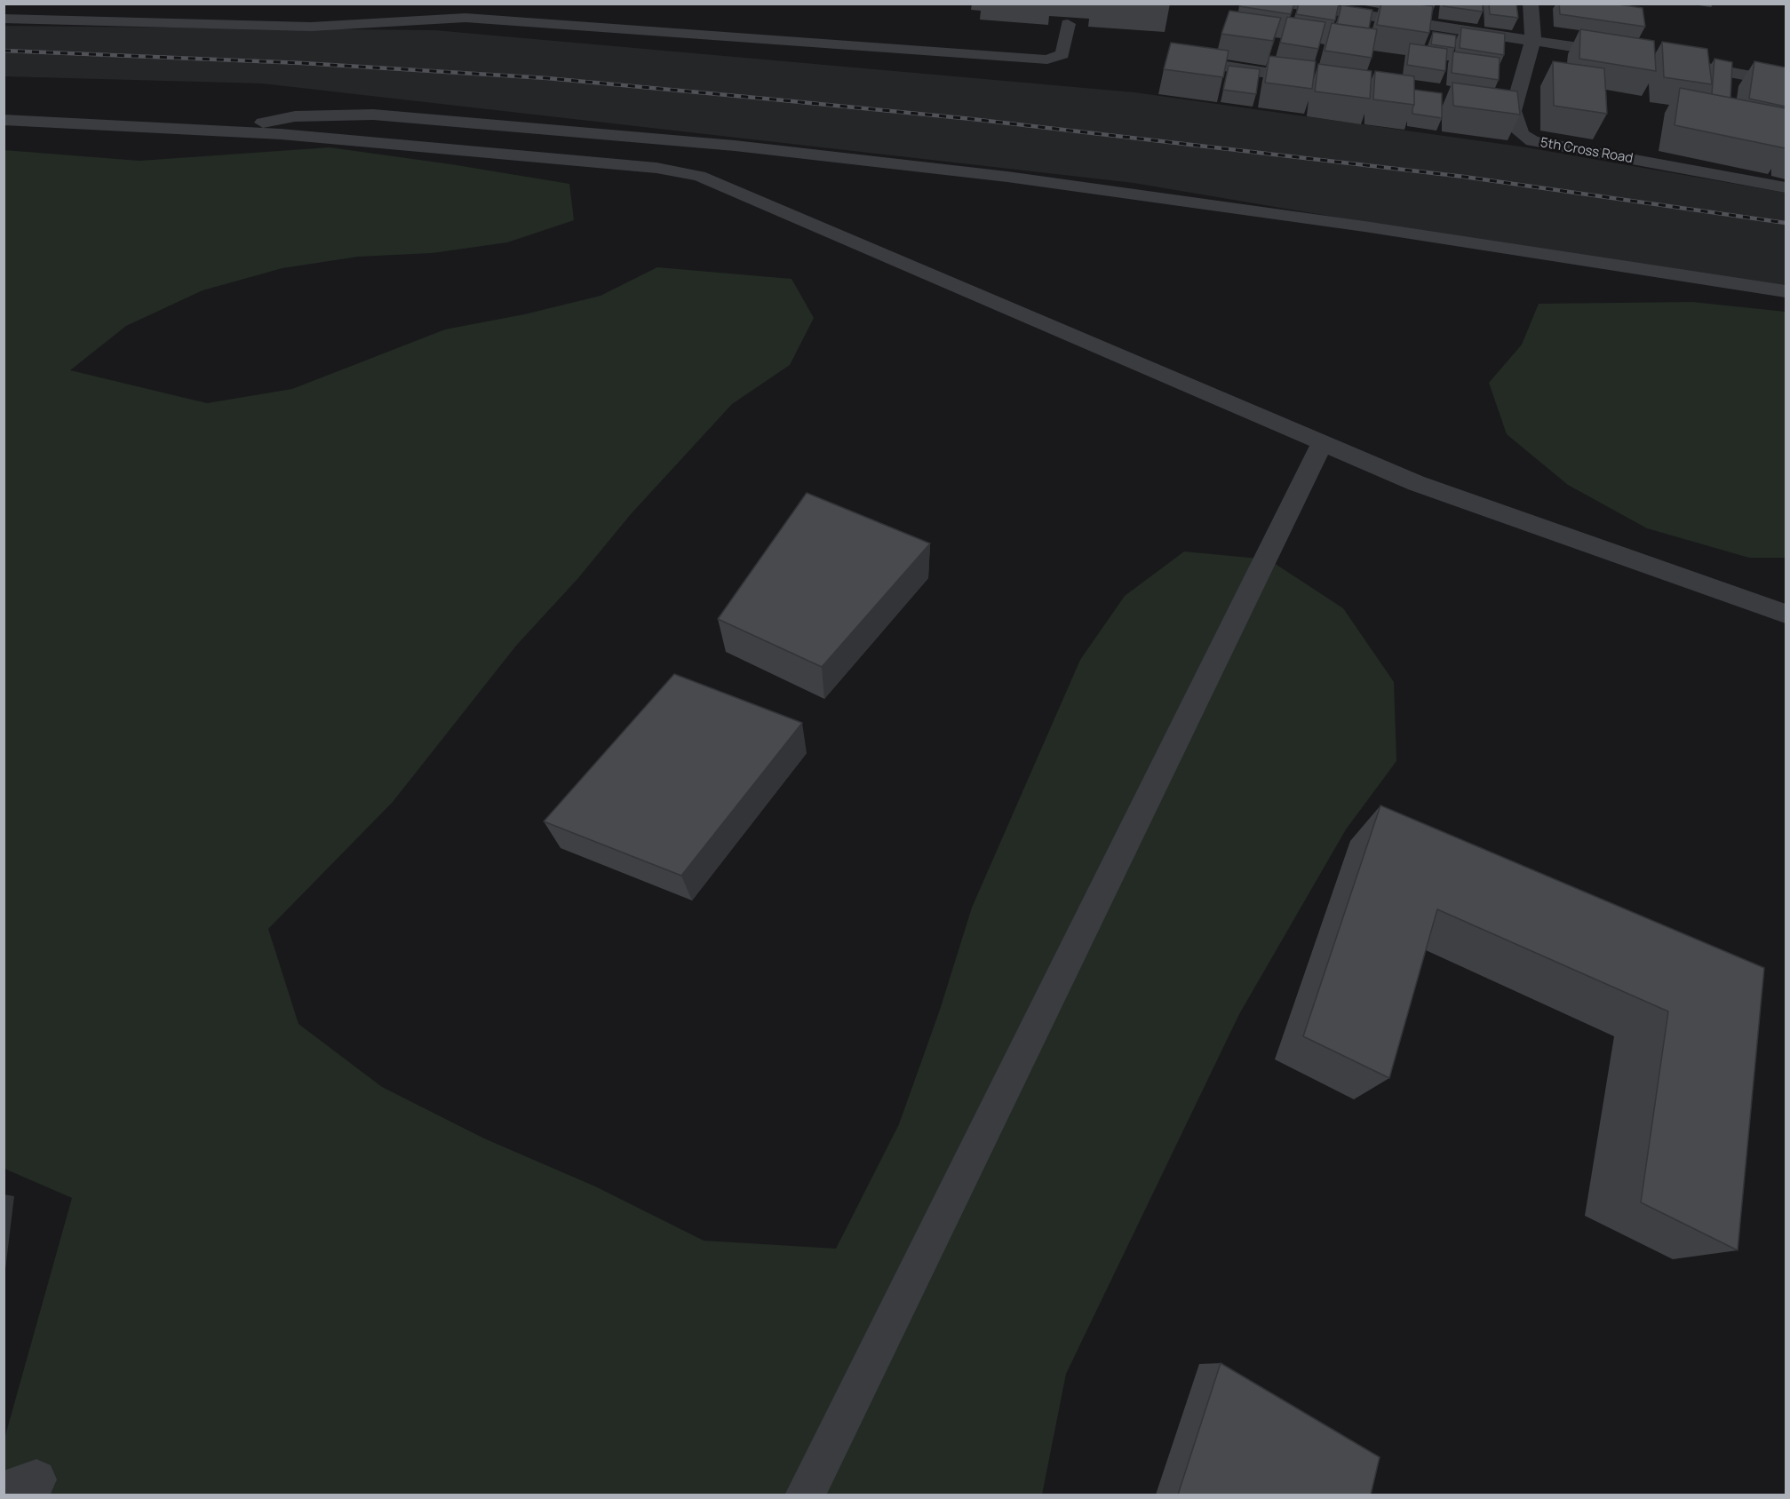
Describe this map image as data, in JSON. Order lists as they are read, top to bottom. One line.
{"streets":{"street":["5th Cross Road"]}}
